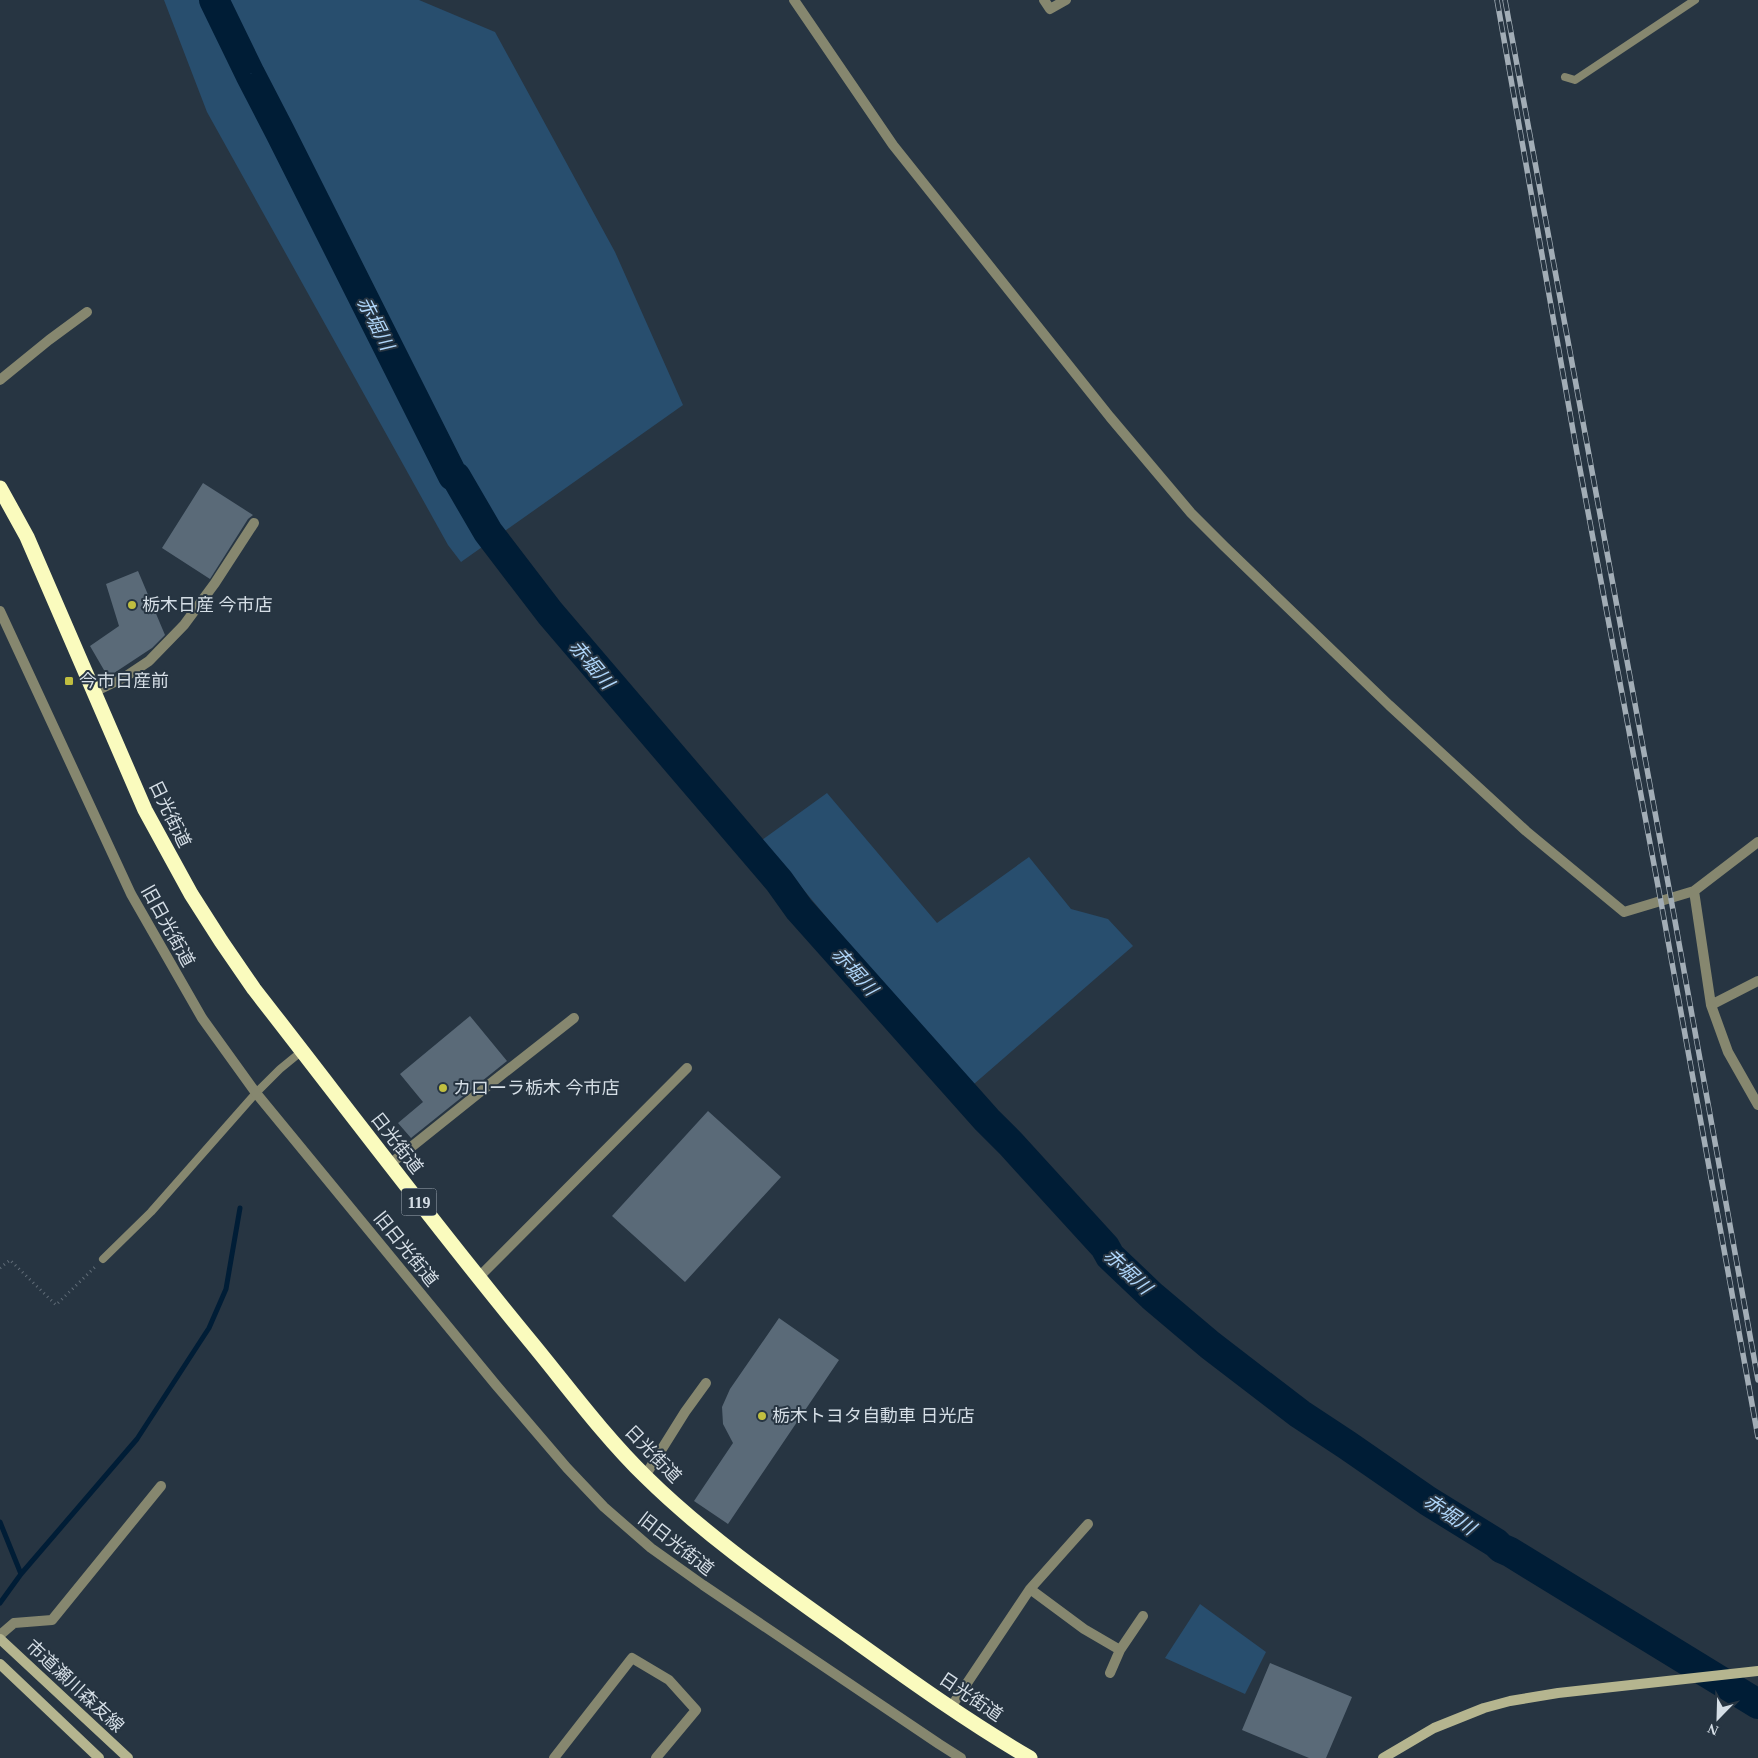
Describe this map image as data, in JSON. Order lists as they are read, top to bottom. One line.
{"streets":{"highway":["日光街道","119"],"street":["旧日光街道","市道瀬川森友線"]},"water":["赤堀川"],"places":{"other":["栃木日産 今市店","カローラ栃木 今市店","栃木トヨタ自動車 日光店"],"transit":["今市日産前"]},"north":"bottom left"}
